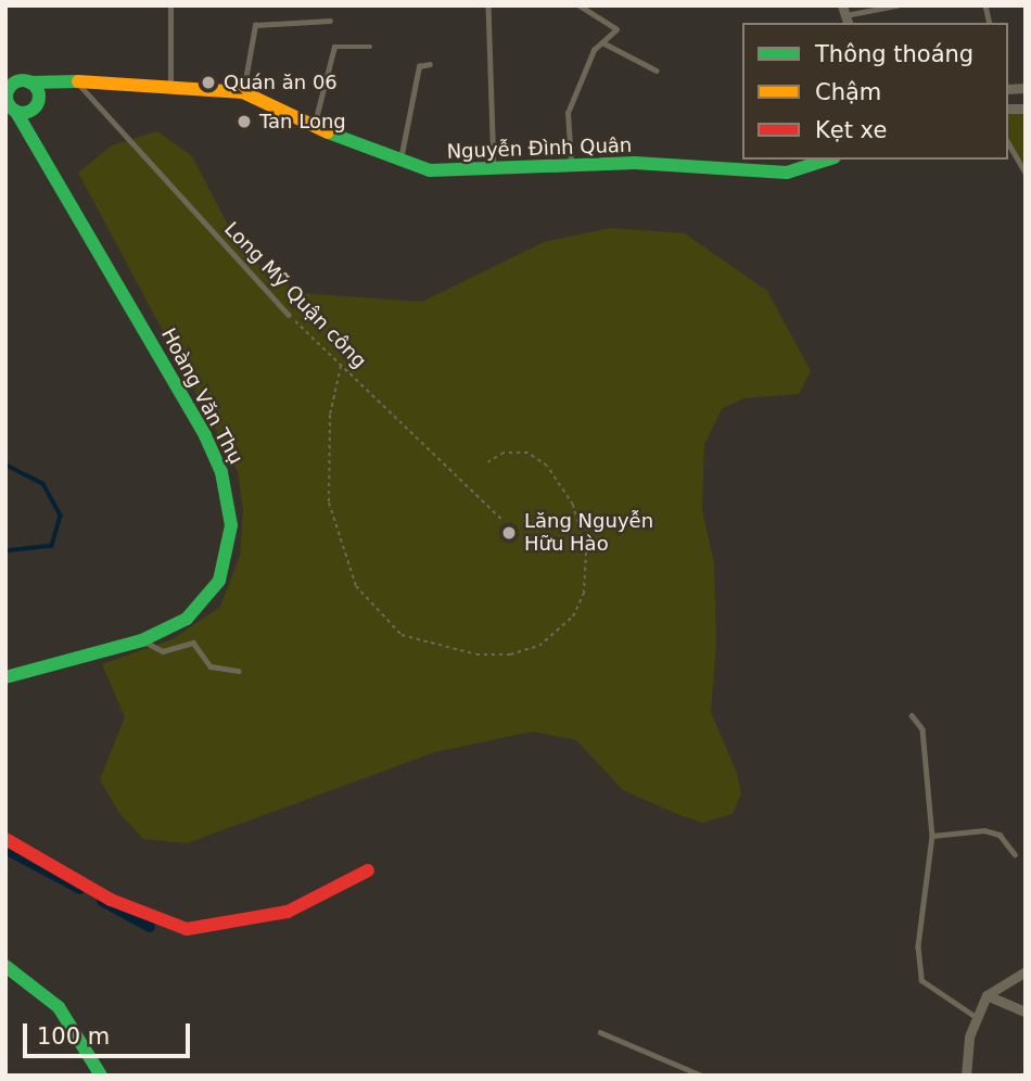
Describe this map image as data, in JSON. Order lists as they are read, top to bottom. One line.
{"streets":{"street":["Nguyễn Đình Quân","Hoàng Văn Thụ"],"lane":["Long Mỹ Quận công"]},"crossings":[["Nguyễn Đình Quân","Long Mỹ Quận công"],["Nguyễn Đình Quân","Hoàng Văn Thụ"]],"places":["Quán ăn 06","Tan Long","Lăng Nguyễn Hữu Hào"],"legend":["Thông thoáng","Chậm","Kẹt xe"],"scale_bar":"100 m"}
